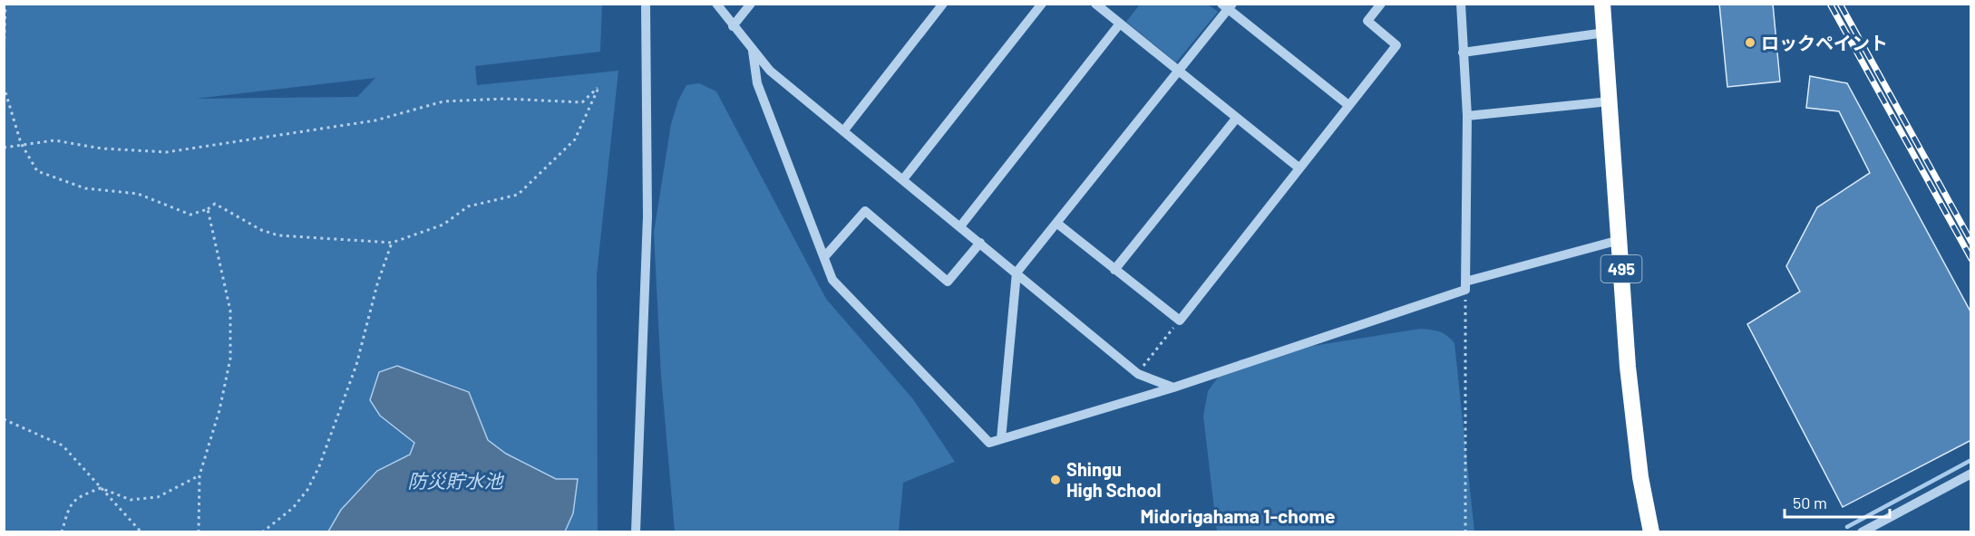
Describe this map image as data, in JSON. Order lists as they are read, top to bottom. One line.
{"streets":{"highway":["495"]},"districts":["Midorigahama 1-chome"],"water":["防災貯水池"],"places":["ロックペイント","Shingu High School"],"scale_bar":"50 m"}
